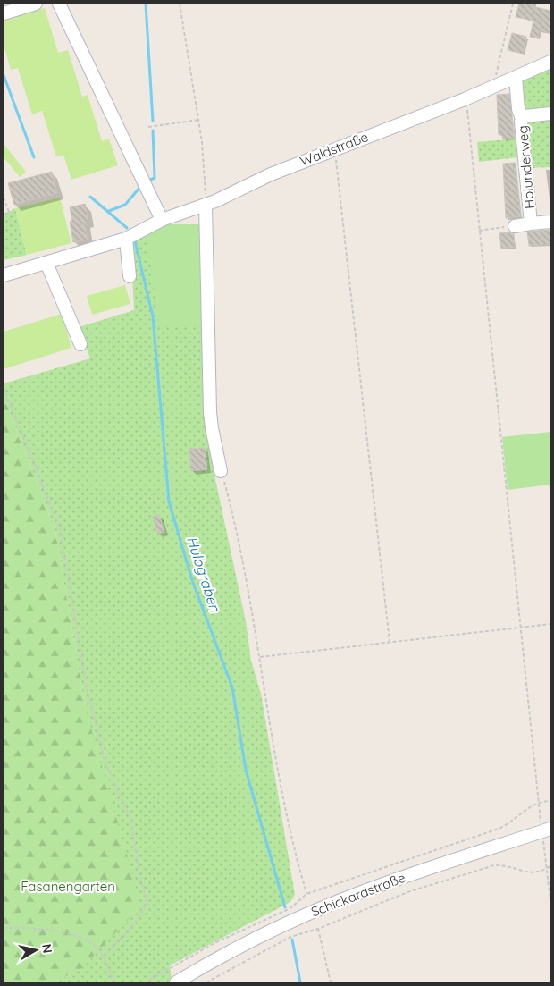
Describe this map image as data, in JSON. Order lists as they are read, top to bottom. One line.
{"streets":{"street":["Waldstraße","Holunderweg","Schickardstraße"]},"water":["Hulbgraben"],"parks":["Fasanengarten"],"north":"right"}
